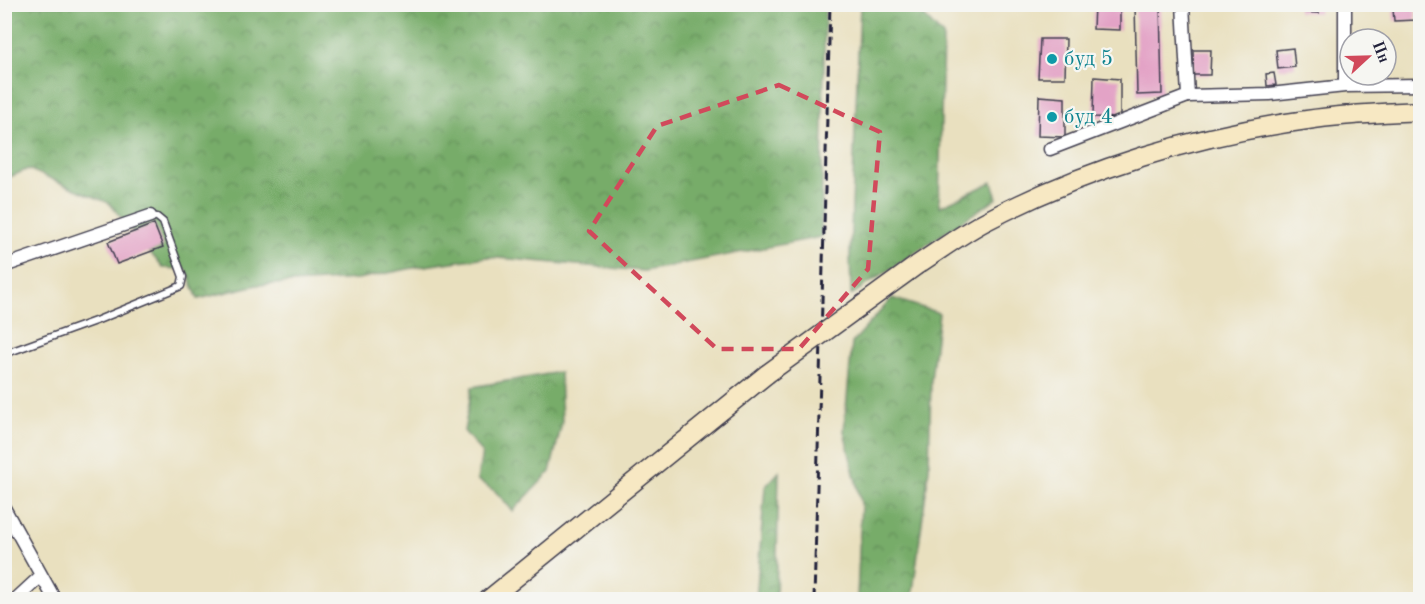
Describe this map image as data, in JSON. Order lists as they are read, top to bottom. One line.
{"places":["буд 5","буд 4"],"north":"right"}
